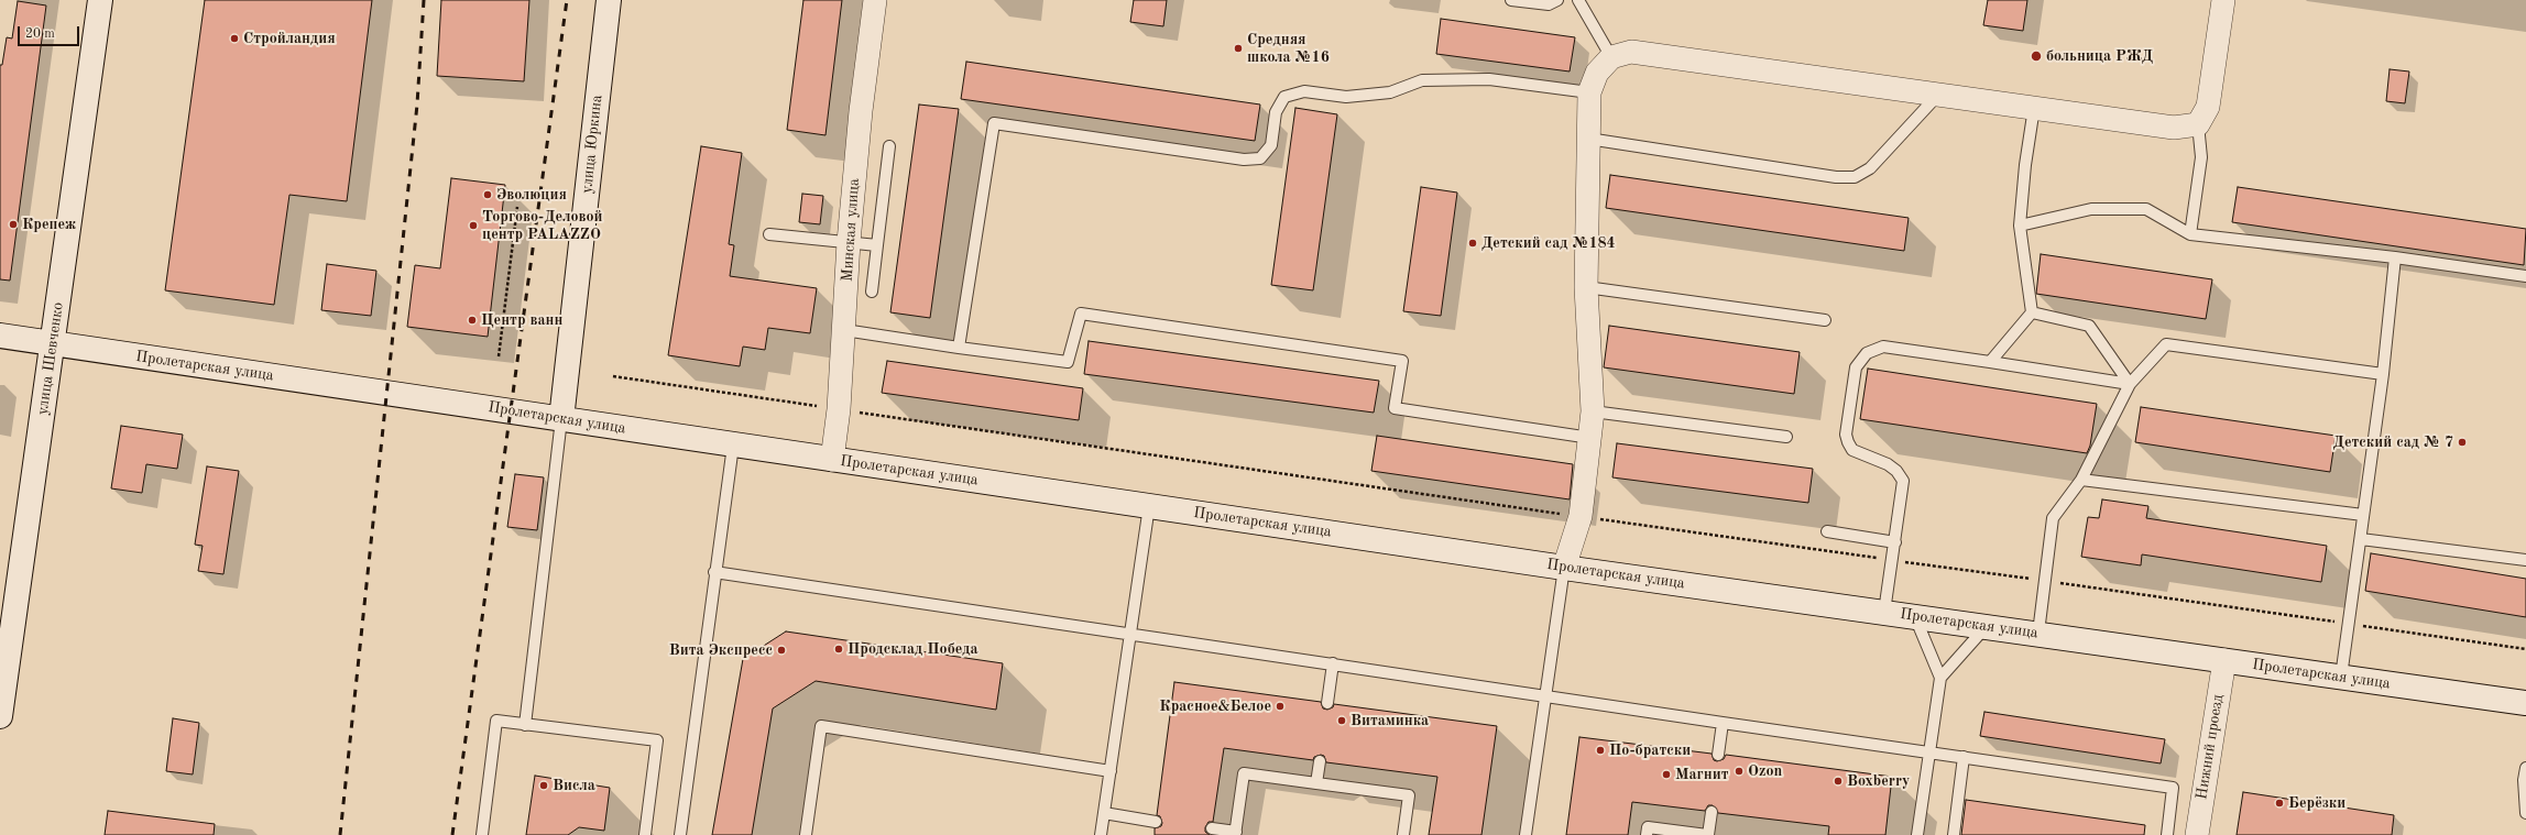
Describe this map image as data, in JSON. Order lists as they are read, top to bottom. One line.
{"streets":{"main road":["улица Юркина","улица Шевченко","Пролетарская улица"],"street":["Минская улица","Нижний проезд"]},"crossings":[["улица Юркина","Пролетарская улица"],["Минская улица","Пролетарская улица"],["улица Шевченко","Пролетарская улица"],["Пролетарская улица","Нижний проезд"]],"places":["Стройландия","Средняя школа №16","больница РЖД","Эволюция","Крепеж","Торгово-Деловой центр PALAZZO","Детский сад №184","Центр ванн","Детский сад № 7","Продсклад Победа","Вита Экспресс","Красное&Белое","Витаминка","По-братски","Ozon","Магнит","Boxberry","Висла","Берёзки"],"scale_bar":"20 m"}
